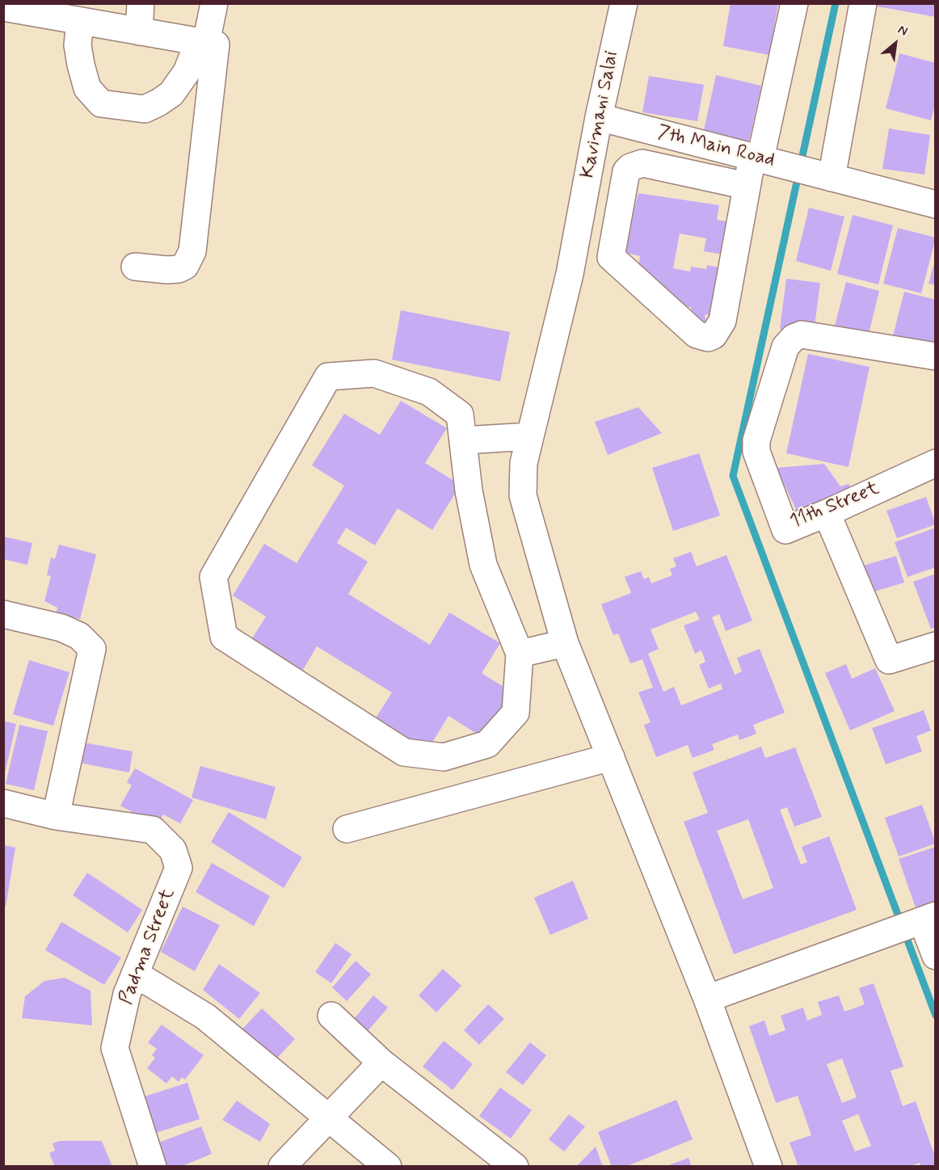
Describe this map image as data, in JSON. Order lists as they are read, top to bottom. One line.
{"streets":{"street":["Kavimani Salai","7th Main Road","11th Street","Padma Street"]},"crossings":[["Kavimani Salai","7th Main Road"]],"north":"top right"}
